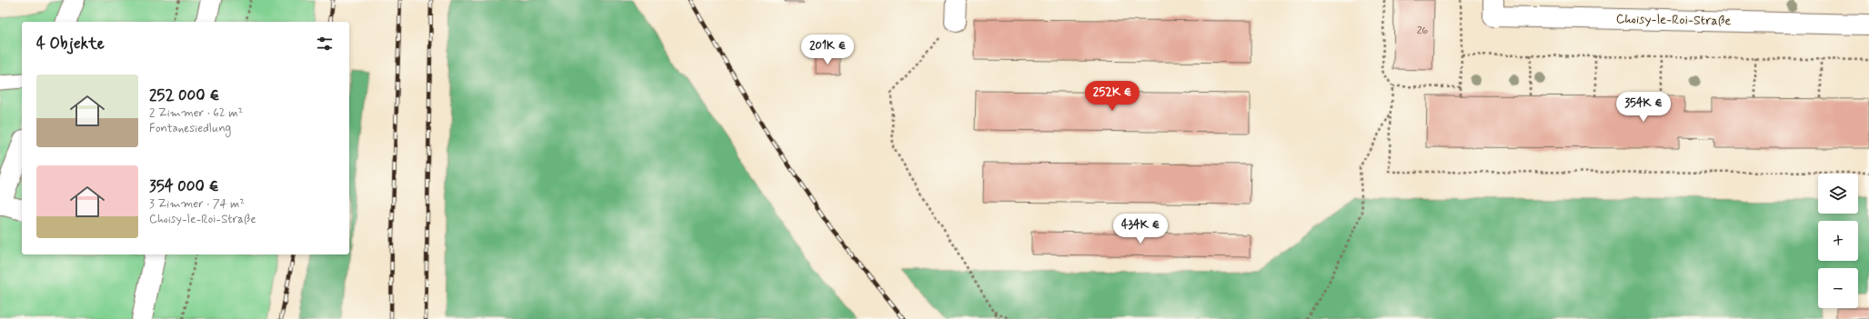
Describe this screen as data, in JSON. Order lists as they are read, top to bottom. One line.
{"streets":{"street":["Choisy-le-Roi-Straße"]},"house_numbers":["26"],"page":{"heading":"4 Objekte","price":["201K €","252K €","354K €","434K €"],"list":[{"name":"252 000 €","note":"2 Zimmer · 62 m² · Fontanesiedlung"},{"name":"354 000 €","note":"3 Zimmer · 74 m² · Choisy-le-Roi-Straße"}],"map_buttons":["+","−"]}}
